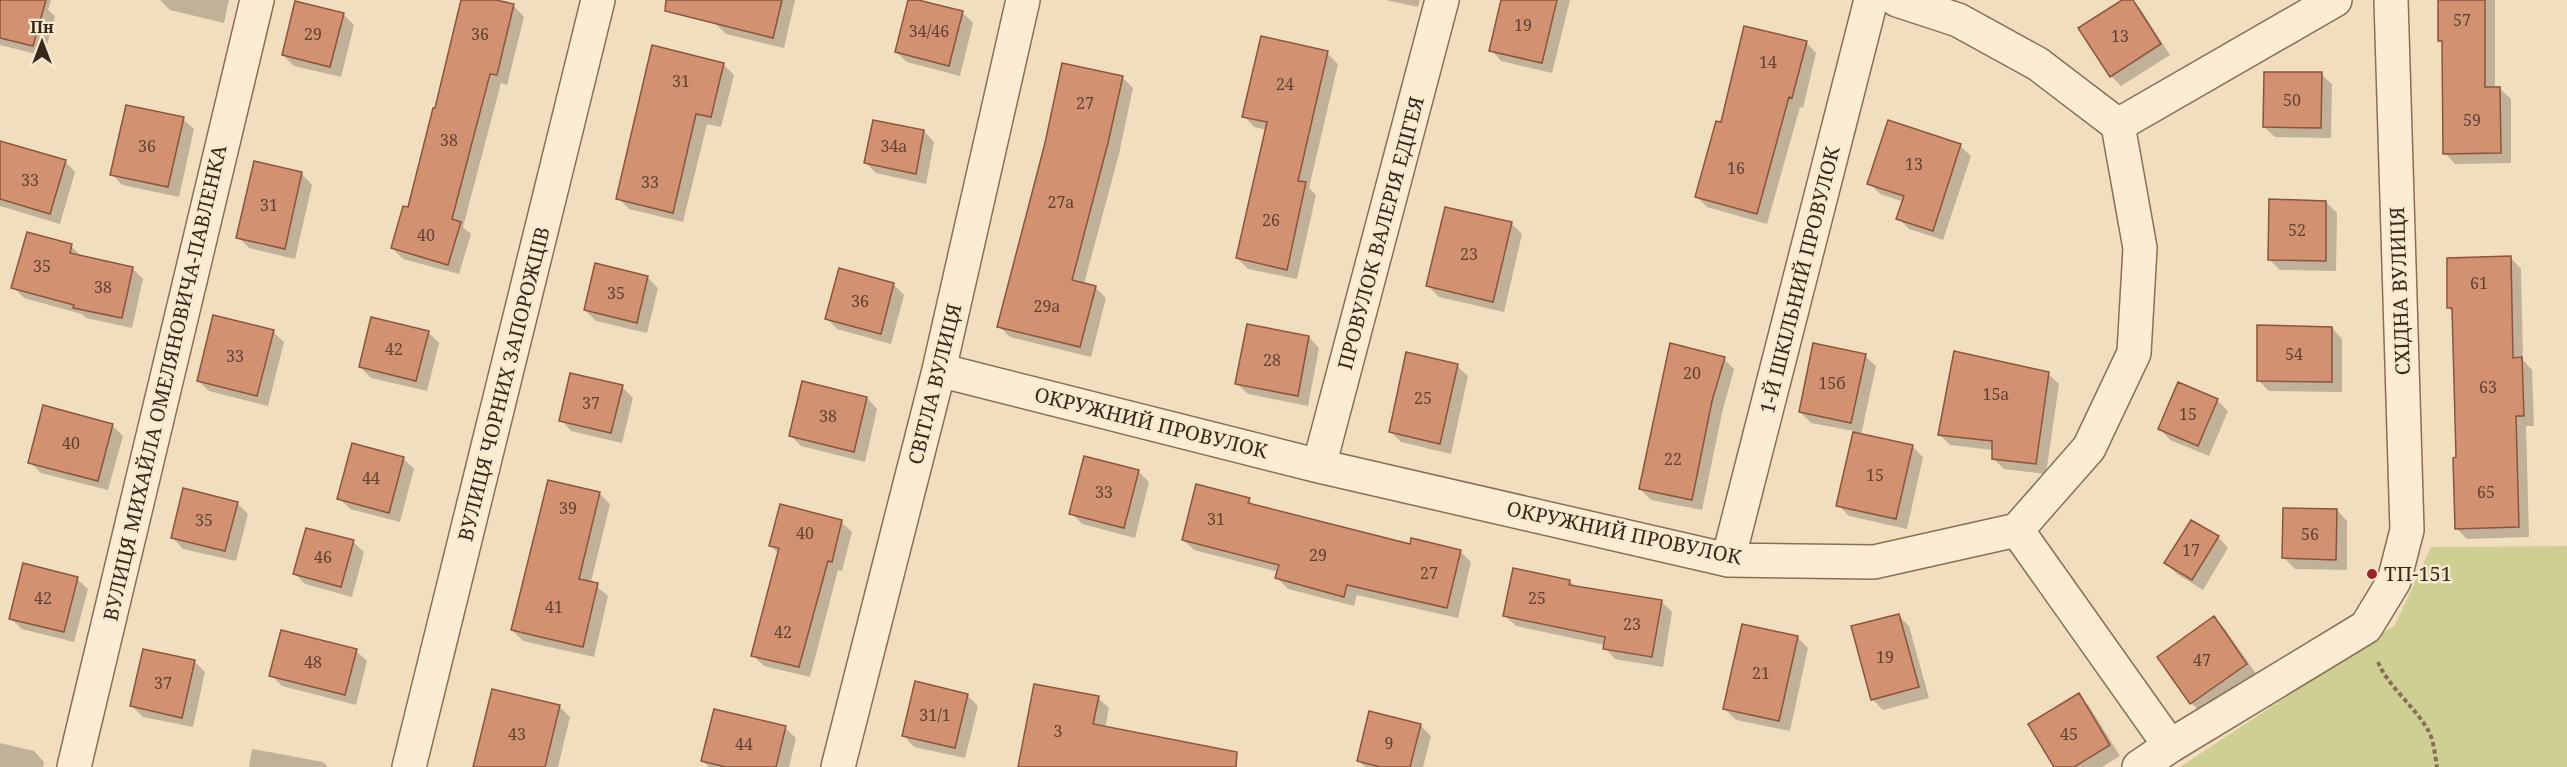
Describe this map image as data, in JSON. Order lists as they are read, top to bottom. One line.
{"streets":{"street":["ПРОВУЛОК ВАЛЕРІЯ ЕДІГЕЯ","1-Й ШКІЛЬНИЙ ПРОВУЛОК","СХІДНА ВУЛИЦЯ","ВУЛИЦЯ МИХАЙЛА ОМЕЛЯНОВИЧА-ПАВЛЕНКА","ВУЛИЦЯ ЧОРНИХ ЗАПОРОЖЦІВ","СВІТЛА ВУЛИЦЯ","ОКРУЖНИЙ ПРОВУЛОК"]},"crossings":[["ПРОВУЛОК ВАЛЕРІЯ ЕДІГЕЯ","ОКРУЖНИЙ ПРОВУЛОК"],["1-Й ШКІЛЬНИЙ ПРОВУЛОК","ОКРУЖНИЙ ПРОВУЛОК"],["СВІТЛА ВУЛИЦЯ","ОКРУЖНИЙ ПРОВУЛОК"]],"places":["ТП-151"],"house_numbers":["57","19","34/46","29","36","13","14","31","24","50","27","59","38","36","34а","13","16","33","33","27а","31","26","52","40","23","35","61","38","35","36","29а","42","54","33","28","20","15б","63","15а","25","37","15","38","40","22","15","44","33","65","39","31","35","40","56","17","29","46","27","42","25","41","23","42","19","47","48","21","37","31/1","3","43","45","9","44"],"north":"top"}
